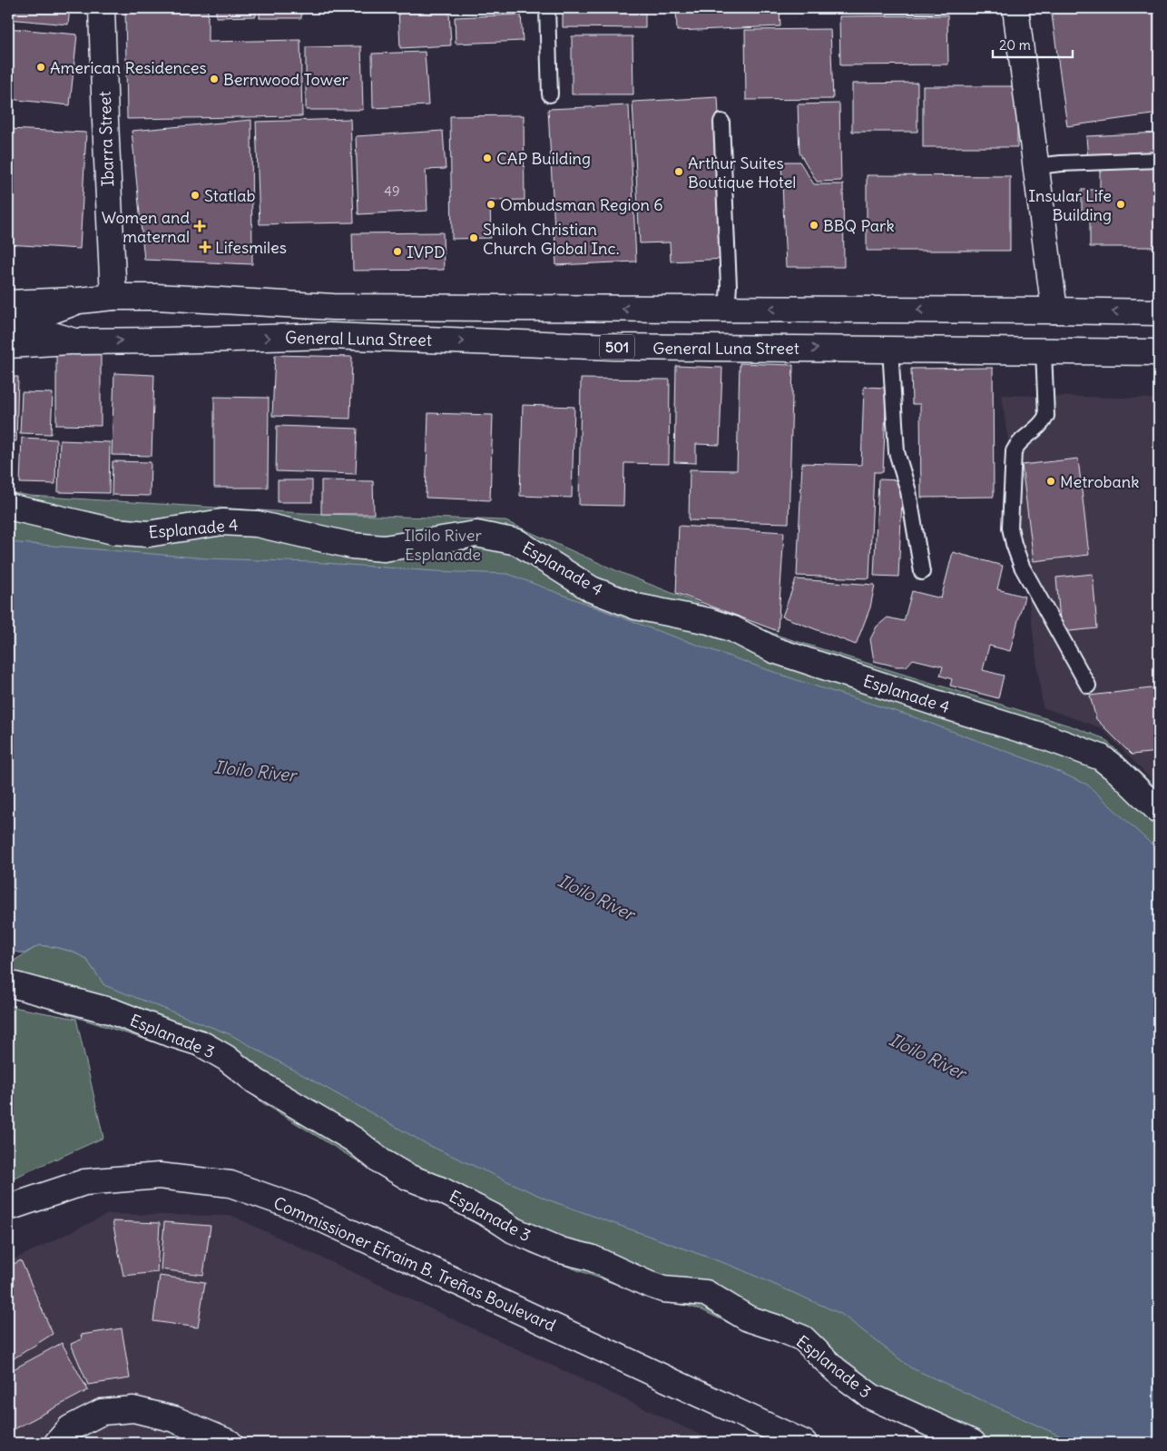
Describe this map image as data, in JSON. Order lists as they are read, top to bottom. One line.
{"streets":{"main road":["Ibarra Street","General Luna Street","501","Esplanade 4","Esplanade 3","Commissioner Efraim B. Treñas Boulevard"]},"crossings":[["Ibarra Street","General Luna Street"]],"water":["Iloilo River"],"parks":["Iloilo River Esplanade"],"places":{"other":["American Residences","Bernwood Tower","CAP Building","Arthur Suites Boutique Hotel","Statlab","Ombudsman Region 6","Insular Life Building","BBQ Park","Shiloh Christian Church Global Inc.","IVPD","Metrobank"],"health":["Women and maternal","Lifesmiles"]},"house_numbers":["49"],"scale_bar":"20 m"}
